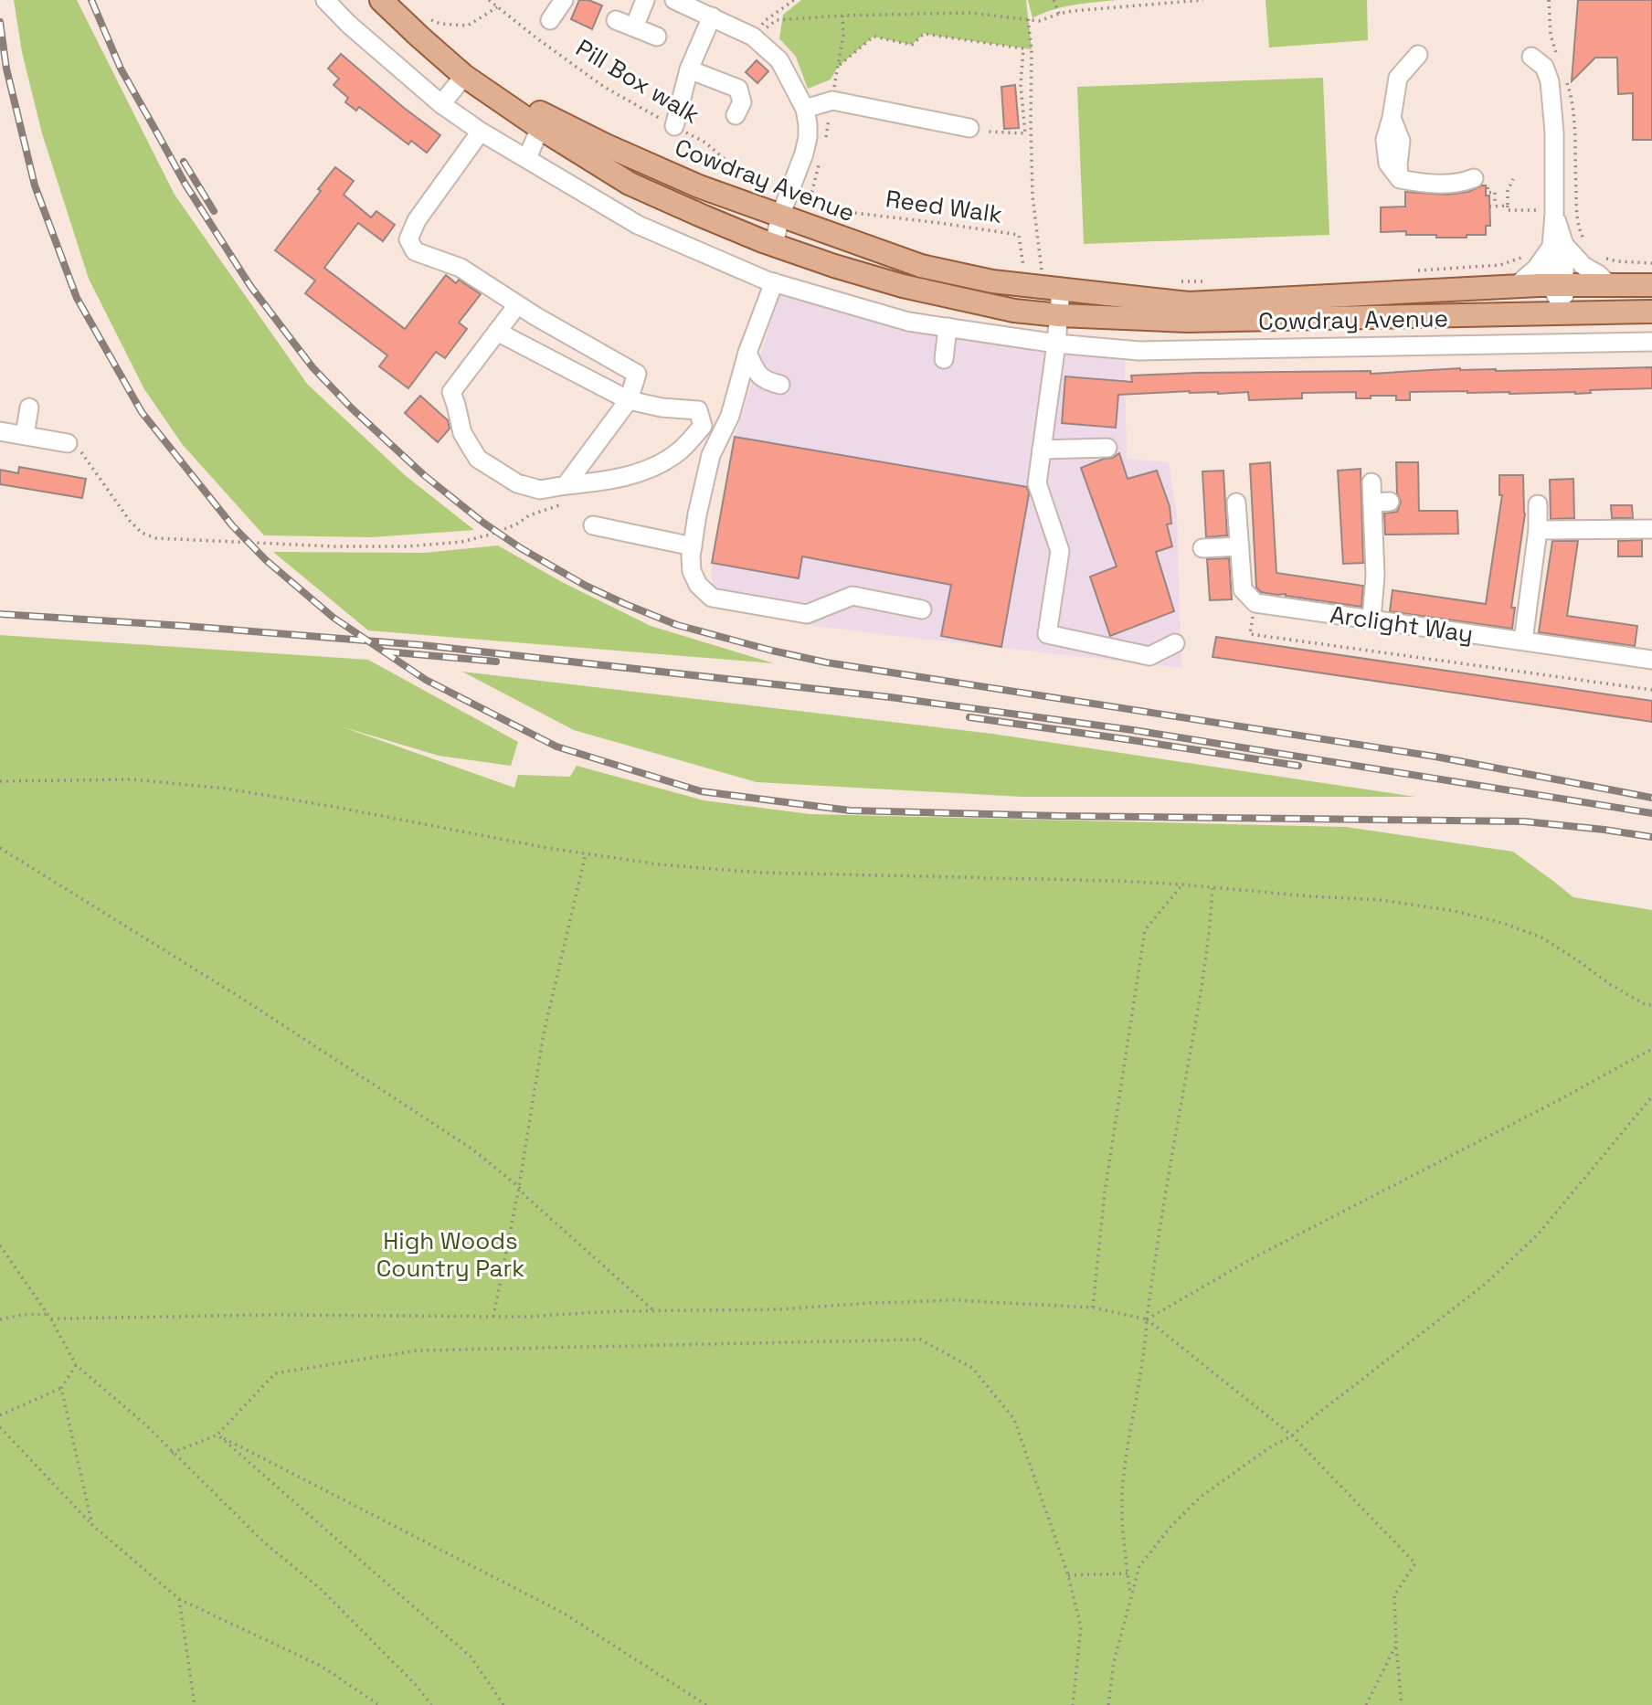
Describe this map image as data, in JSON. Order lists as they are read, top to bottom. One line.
{"streets":{"main road":["Cowdray Avenue"],"street":["Arclight Way"],"path":["Pill Box walk","Reed Walk"]},"parks":["High Woods Country Park"]}
